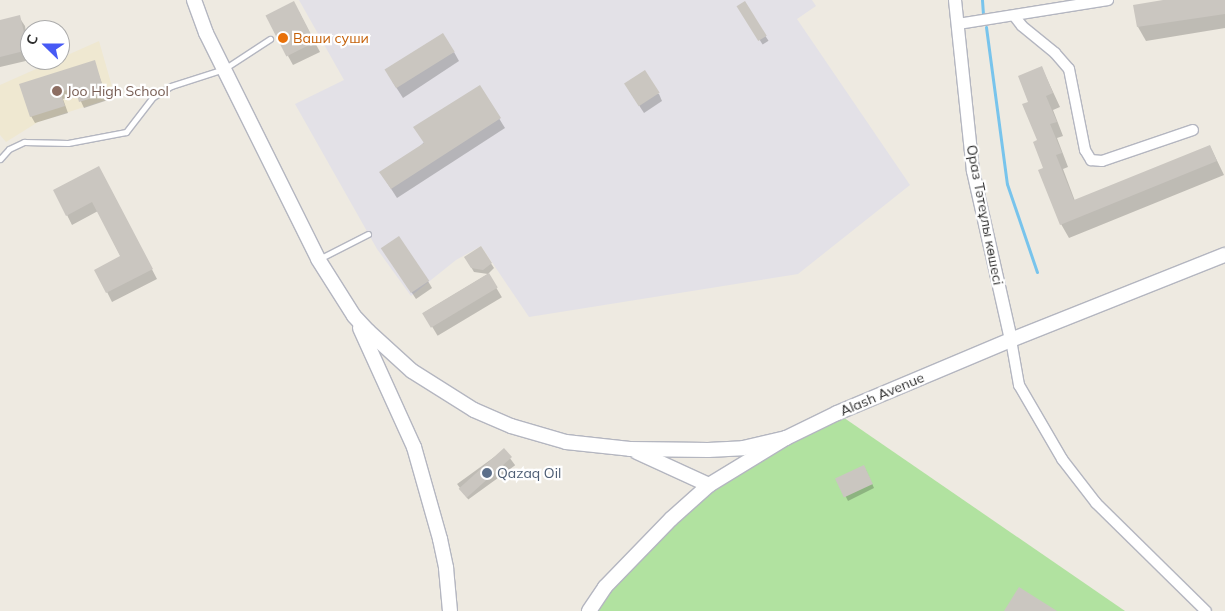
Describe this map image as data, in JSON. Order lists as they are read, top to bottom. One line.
{"streets":{"main road":["Alash Avenue"],"street":["Ораз Тәтеұлы көшесі"]},"crossings":[["Ораз Тәтеұлы көшесі","Alash Avenue"]],"places":["Ваши суши","Joo High School","Qazaq Oil"],"north":"left"}
